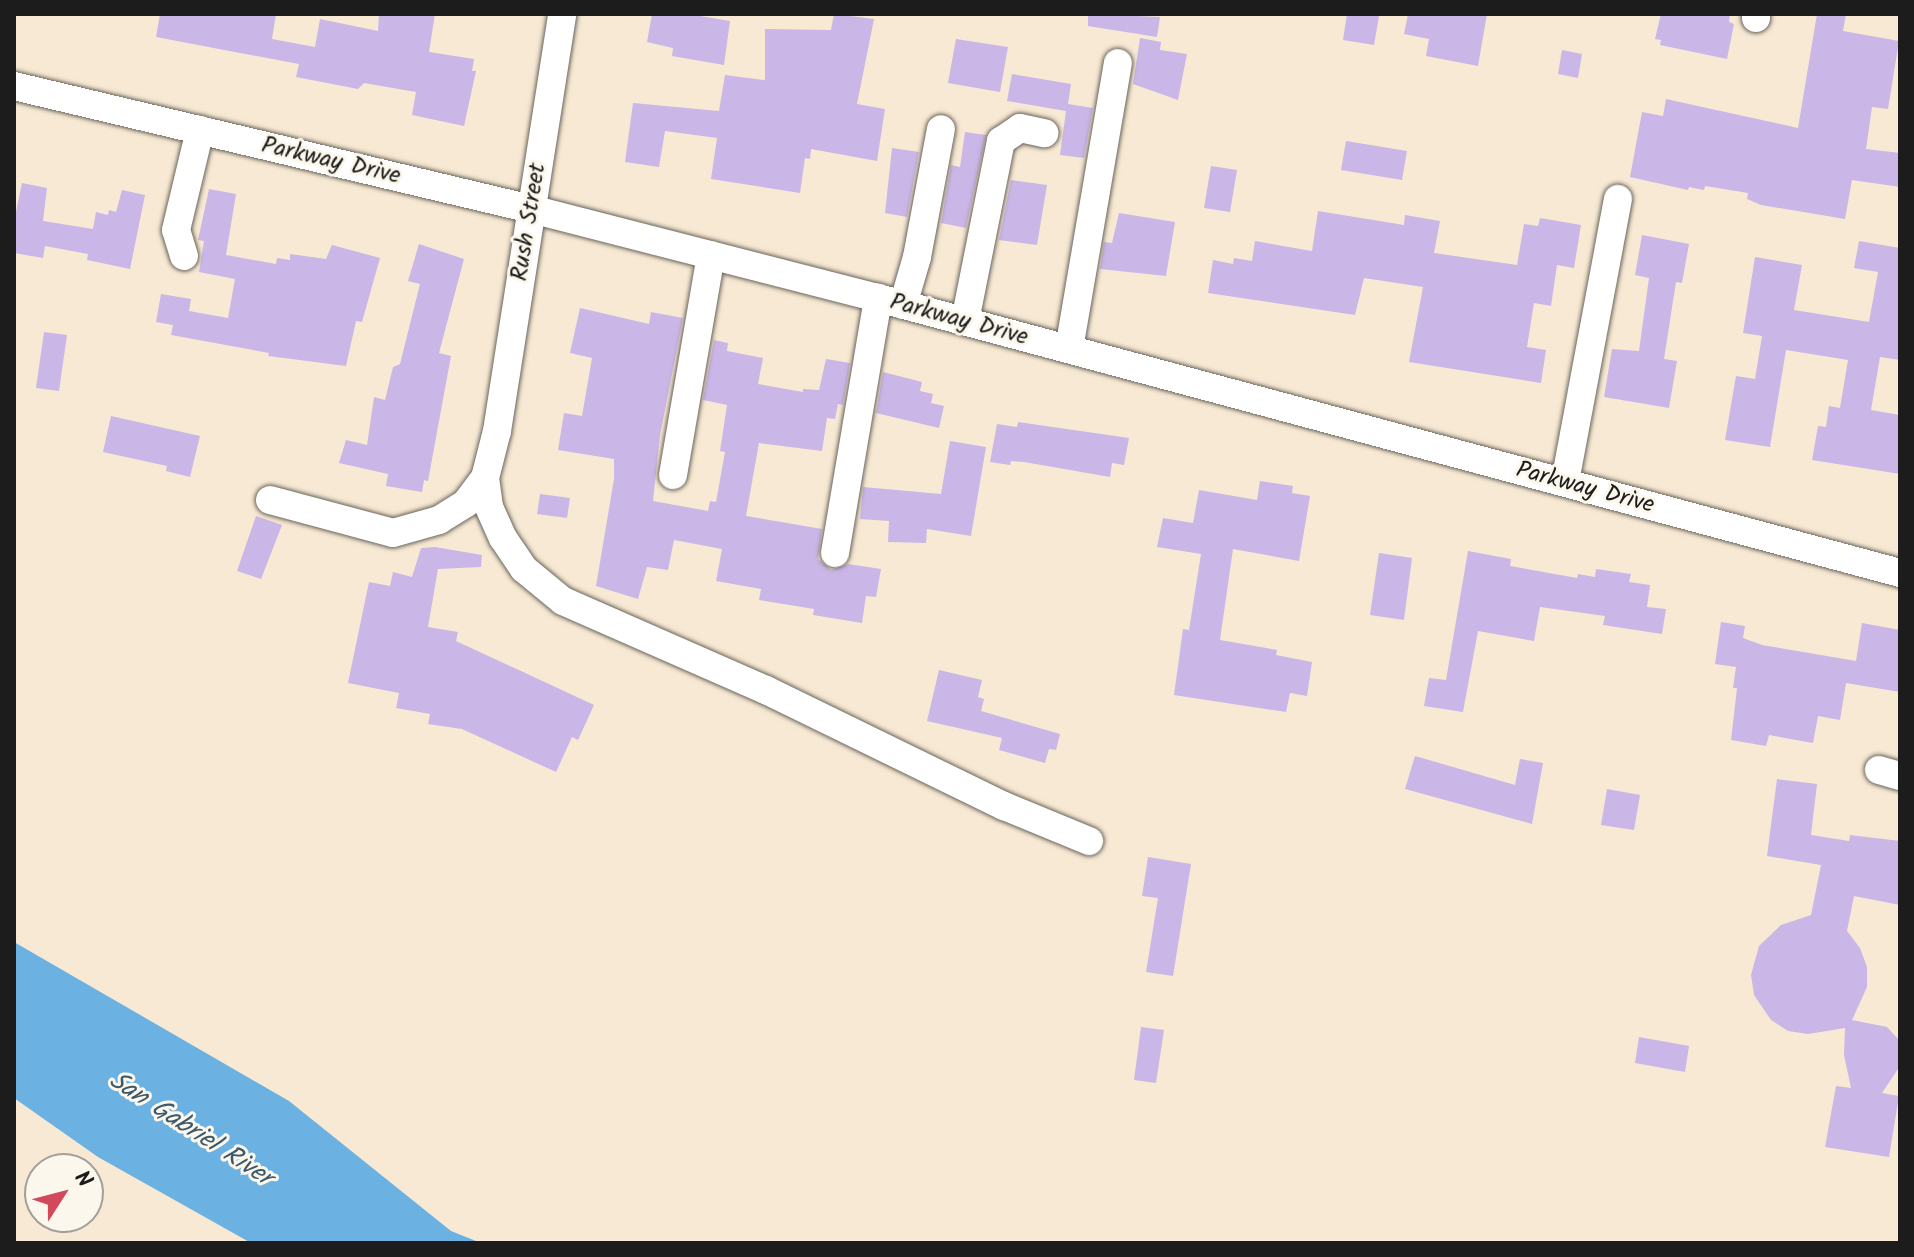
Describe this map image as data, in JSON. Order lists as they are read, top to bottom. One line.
{"streets":{"street":["Parkway Drive","Rush Street"]},"crossings":[["Parkway Drive","Rush Street"]],"water":["San Gabriel River"],"north":"top right"}
